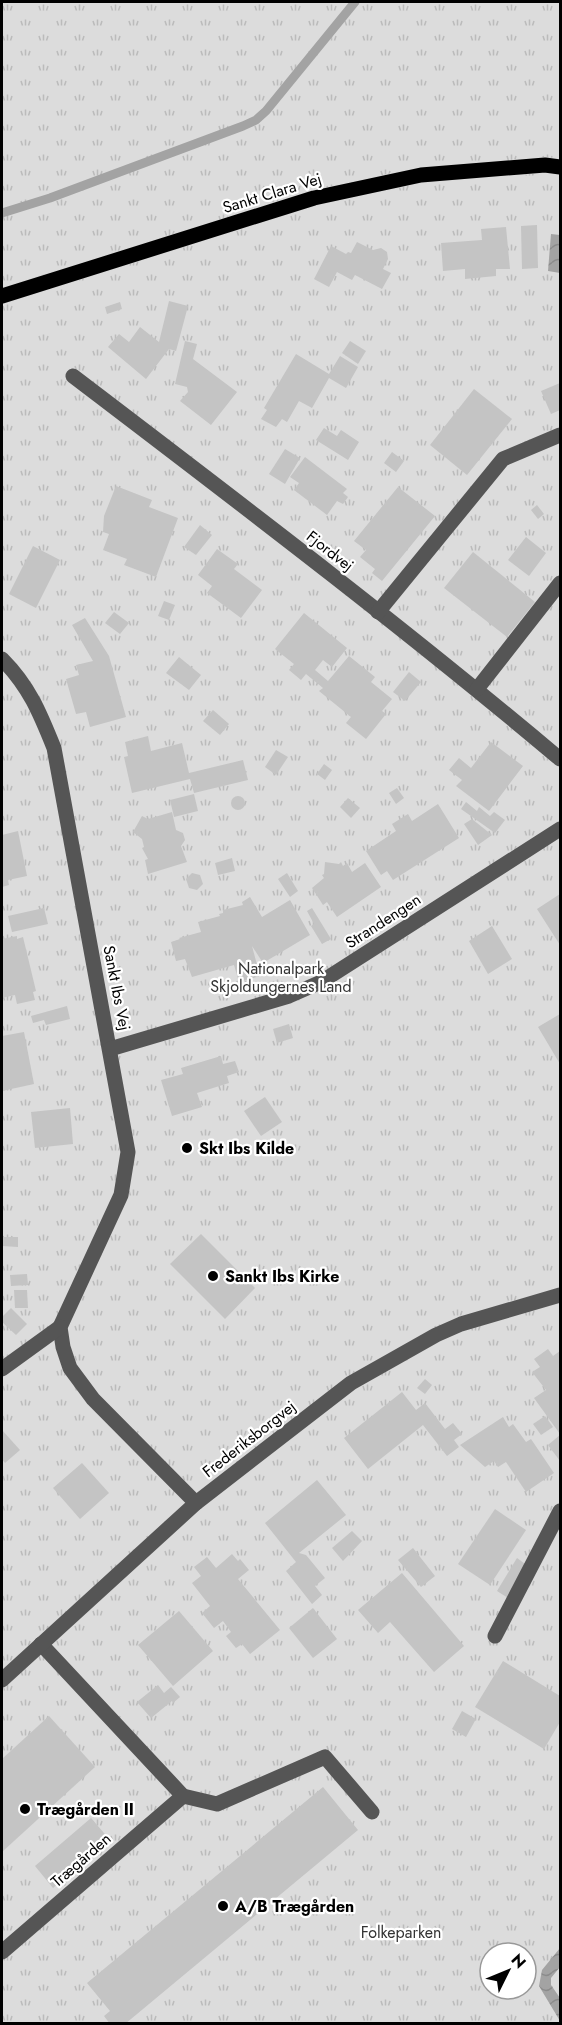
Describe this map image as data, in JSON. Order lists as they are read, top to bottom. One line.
{"streets":{"main road":["Sankt Clara Vej"],"street":["Fjordvej","Strandengen","Sankt Ibs Vej","Frederiksborgvej","Trægården"]},"crossings":[["Strandengen","Sankt Ibs Vej"]],"parks":["Nationalpark Skjoldungernes Land","Folkeparken"],"places":["Skt Ibs Kilde","Sankt Ibs Kirke","Trægården II","A/B Trægården"],"north":"top right"}
